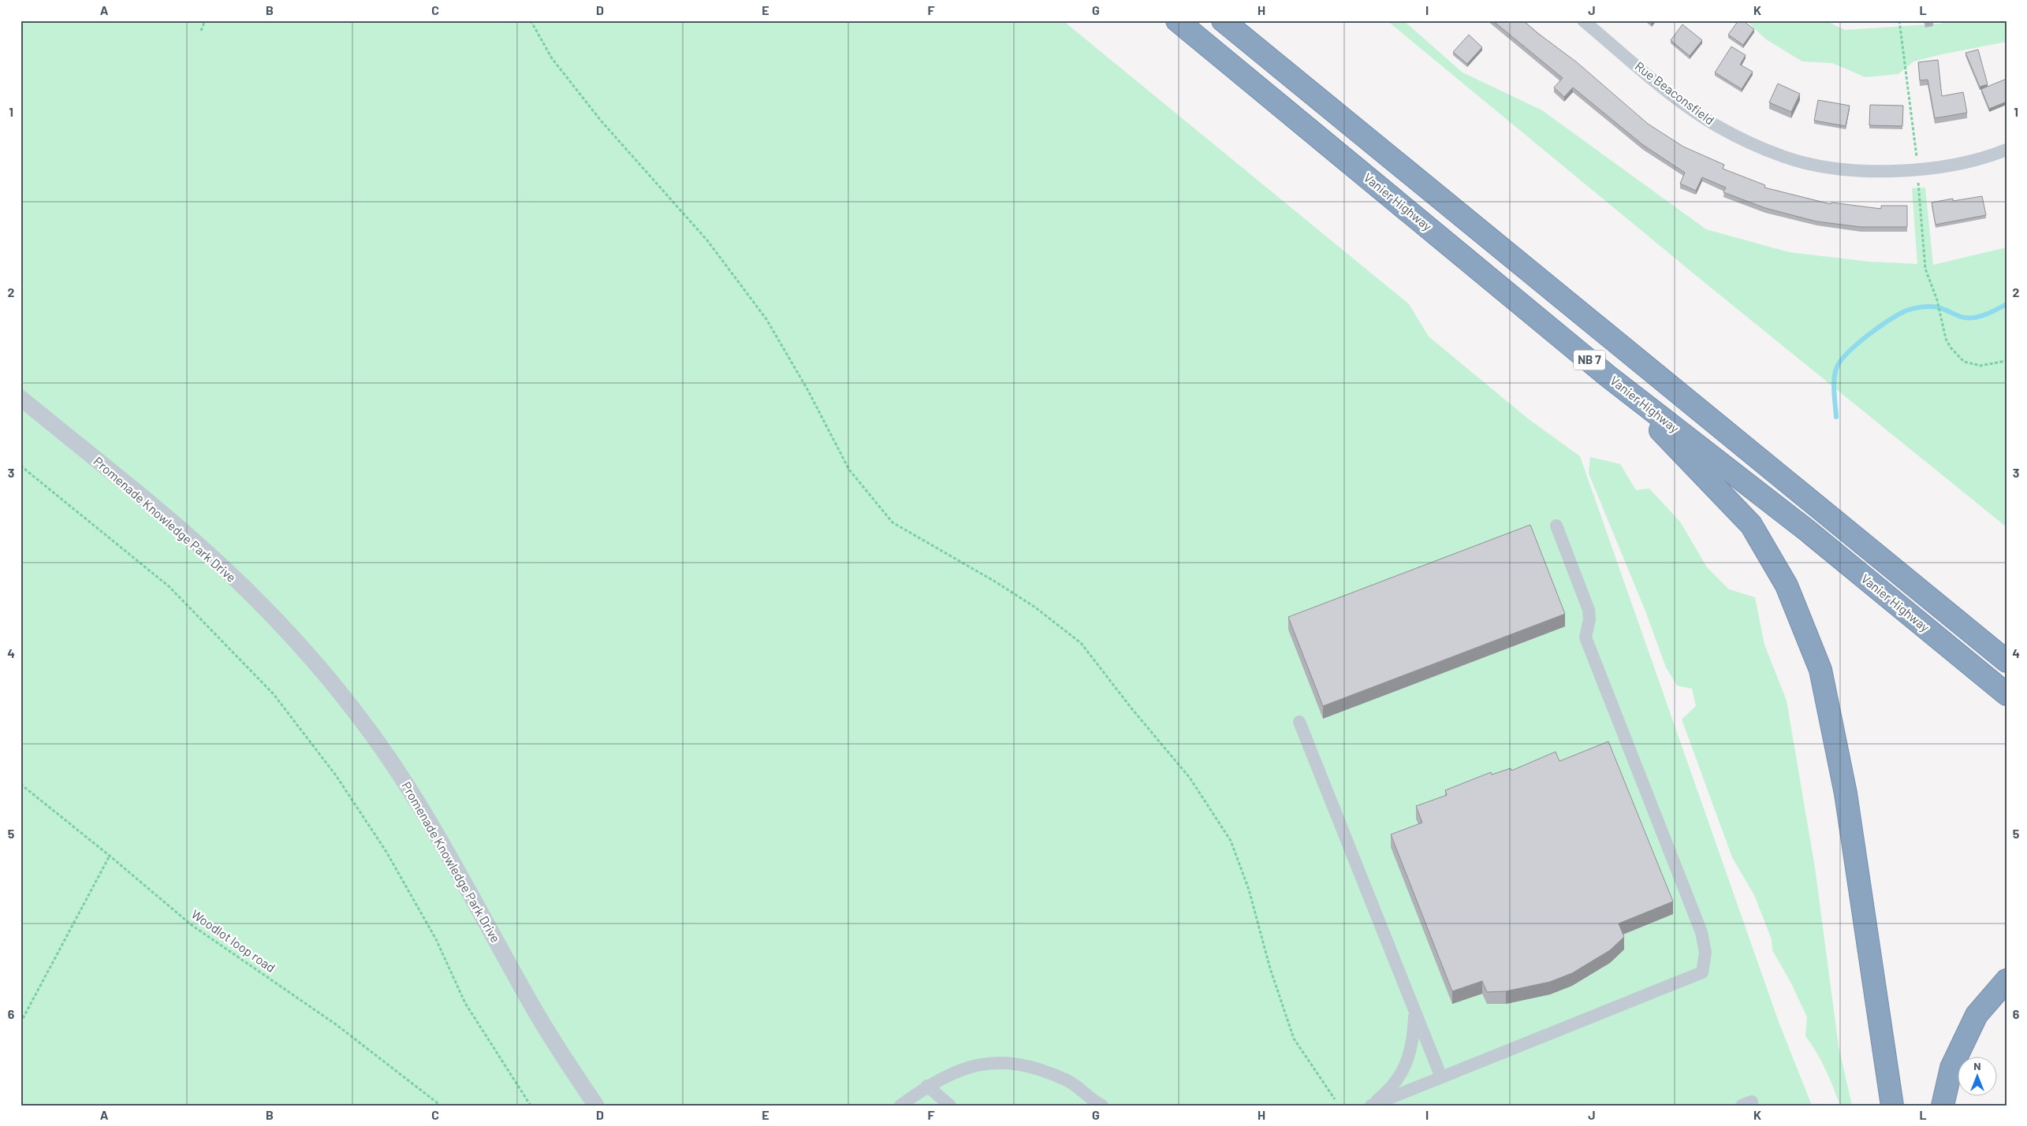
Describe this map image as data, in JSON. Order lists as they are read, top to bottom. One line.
{"streets":{"highway":["Vanier Highway","NB 7"],"street":["Rue Beaconsfield","Promenade Knowledge Park Drive"],"path":["Woodlot loop road"]},"north":"top","grid":{"columns":["A","B","C","D","E","F","G","H","I","J","K","L"],"rows":["1","2","3","4","5","6"]}}
